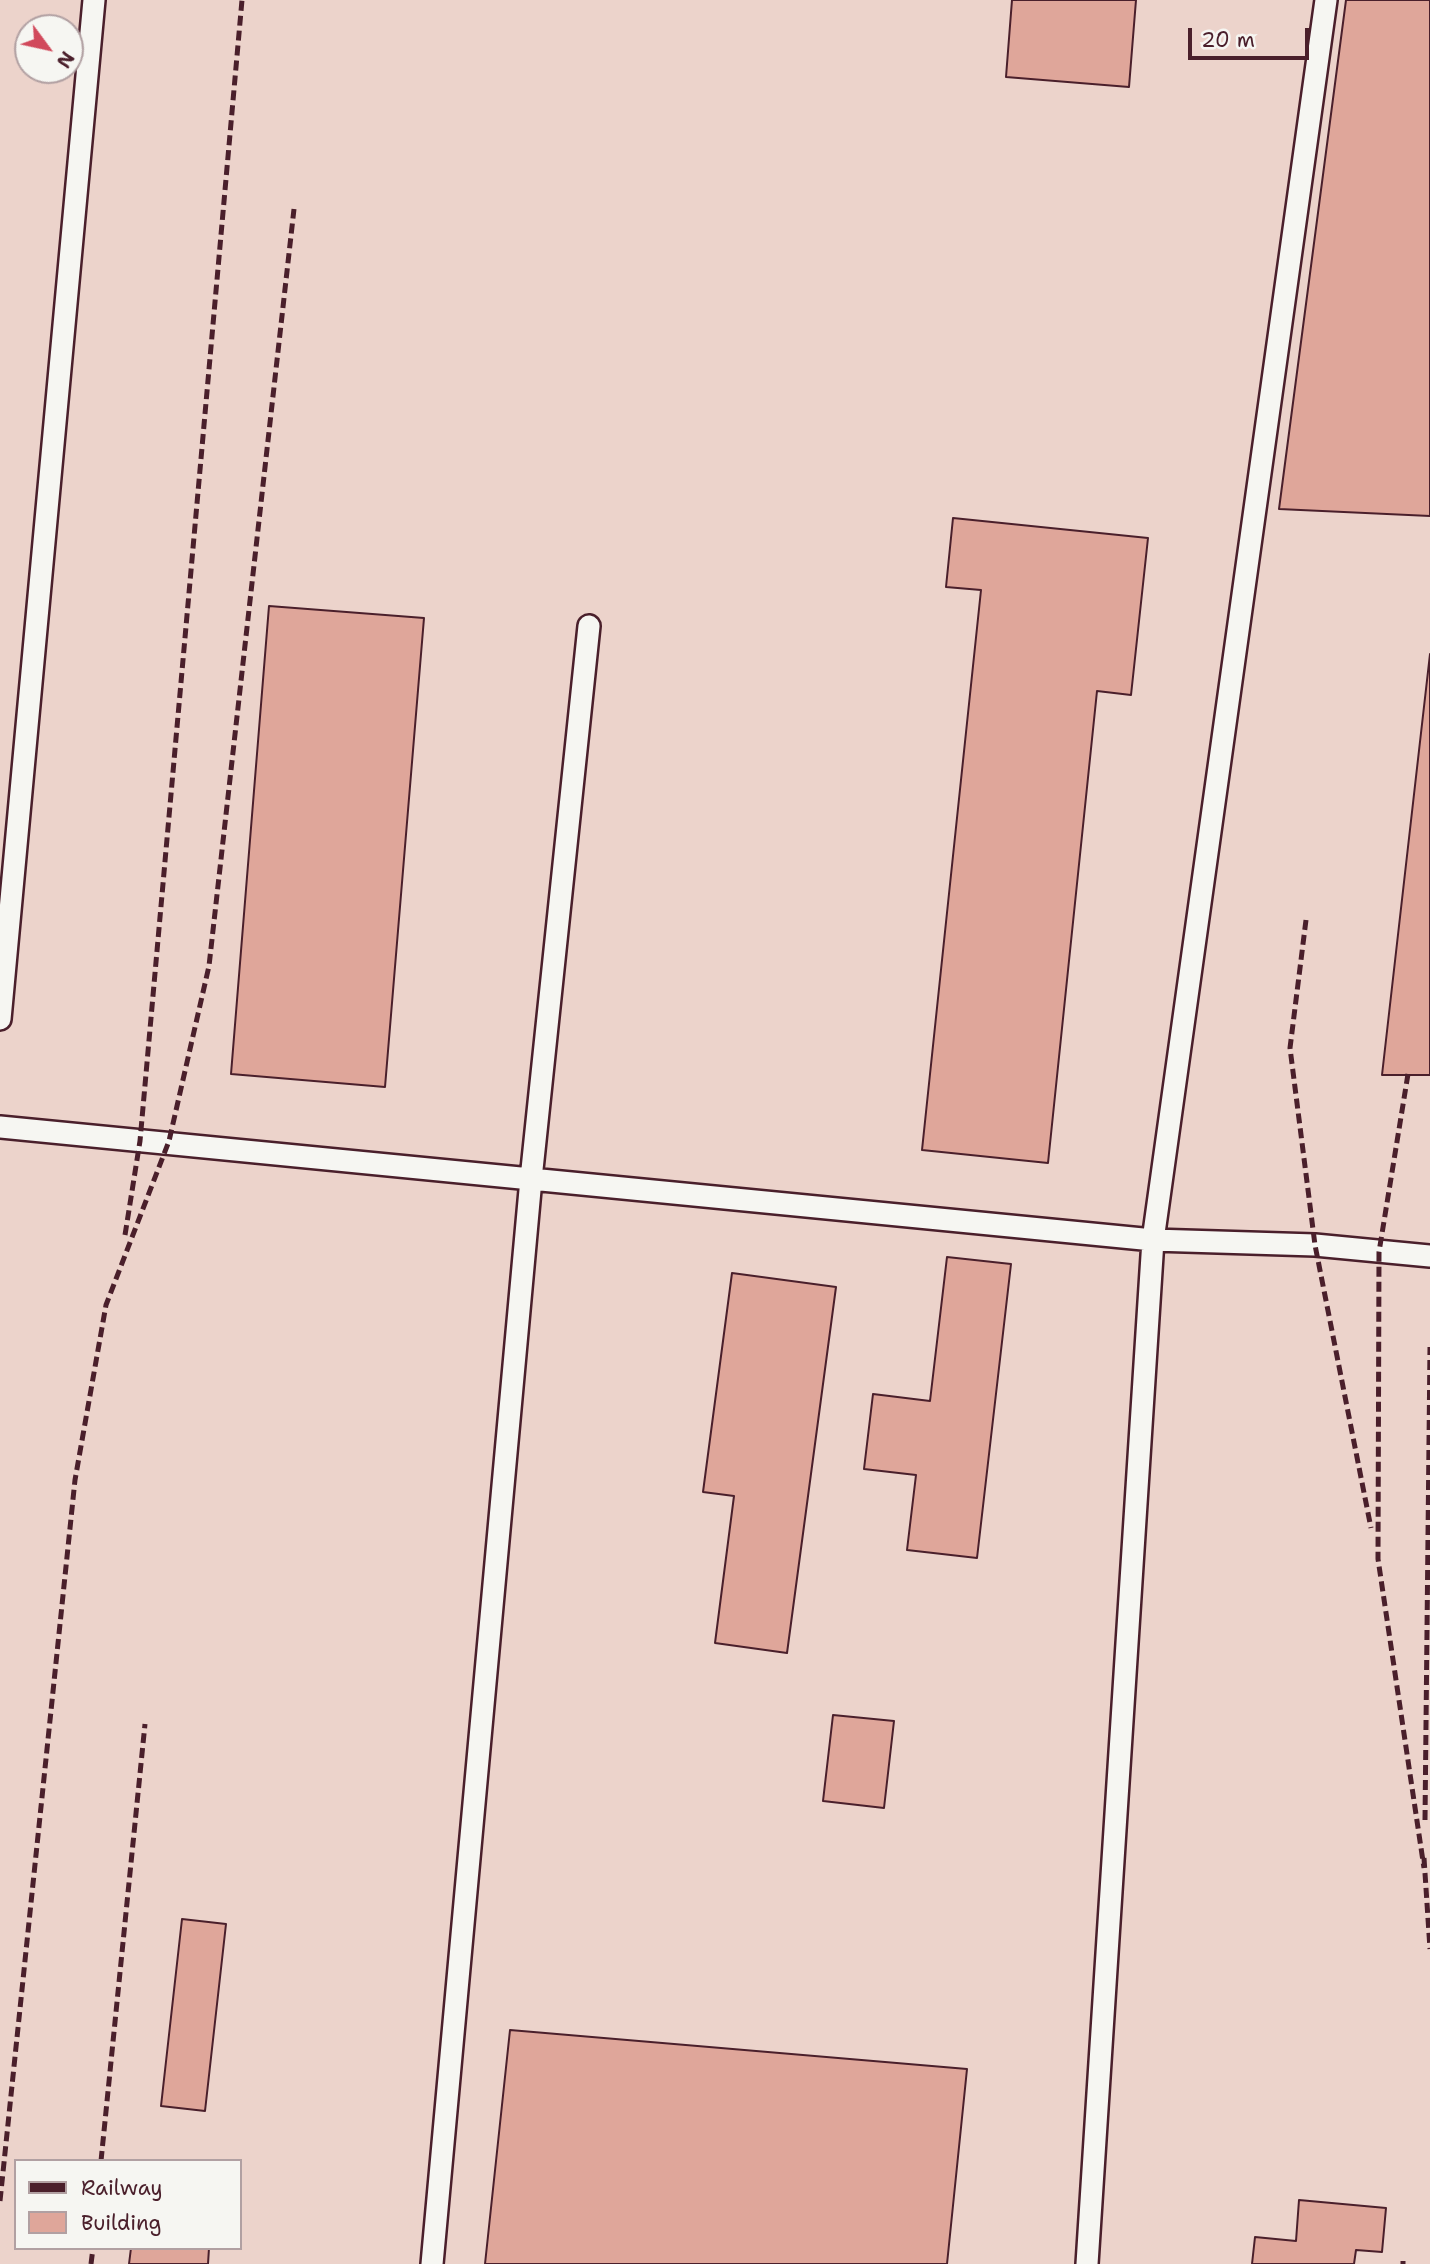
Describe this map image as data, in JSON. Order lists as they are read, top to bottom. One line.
{"legend":["Railway","Building"],"scale_bar":"20 m","north":"bottom right"}
